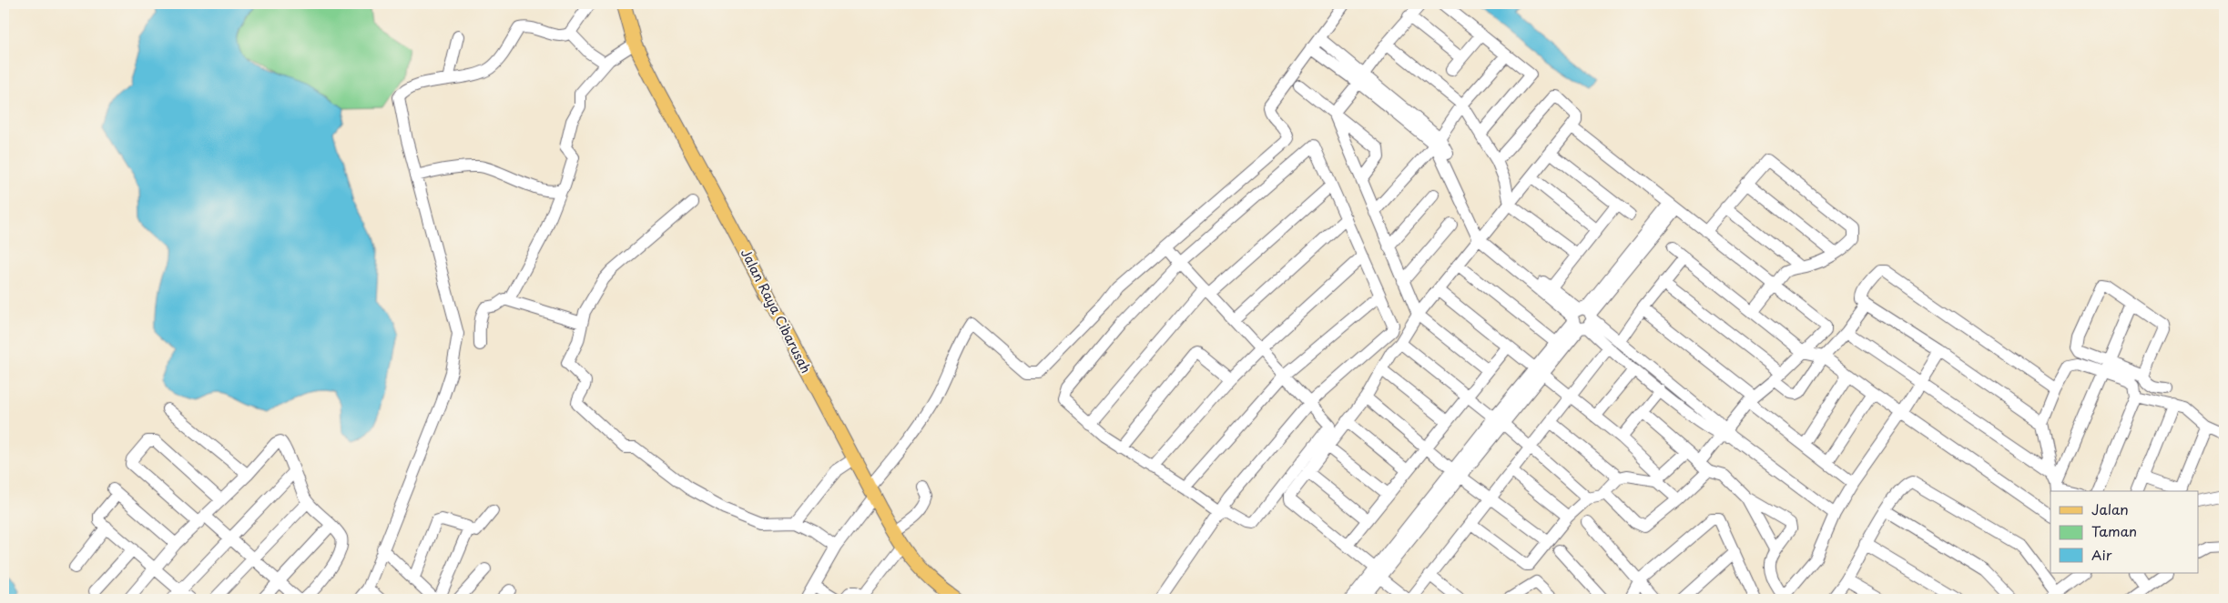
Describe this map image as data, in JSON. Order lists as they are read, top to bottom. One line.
{"streets":{"main road":["Jalan Raya Cibarusah"]},"legend":["Jalan","Taman","Air"]}
